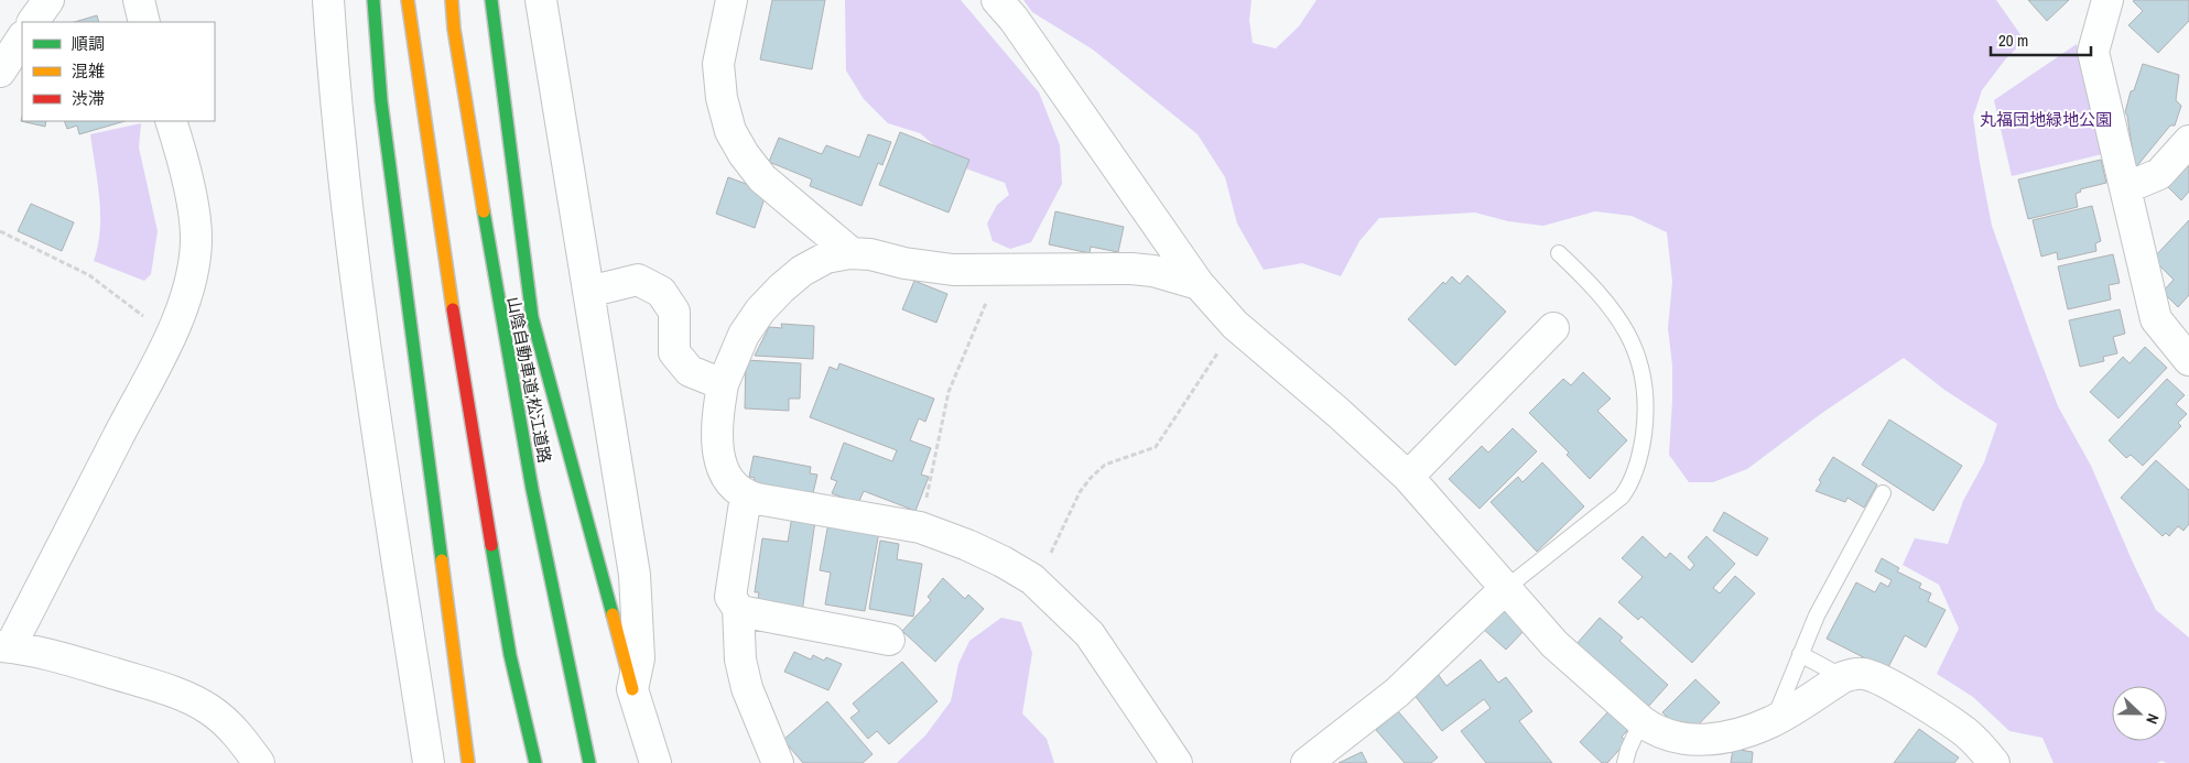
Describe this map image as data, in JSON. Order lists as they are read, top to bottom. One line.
{"streets":{"highway":["山陰自動車道;松江道路"]},"parks":["丸福団地緑地公園"],"legend":["順調","混雑","渋滞"],"scale_bar":"20 m","north":"right"}
